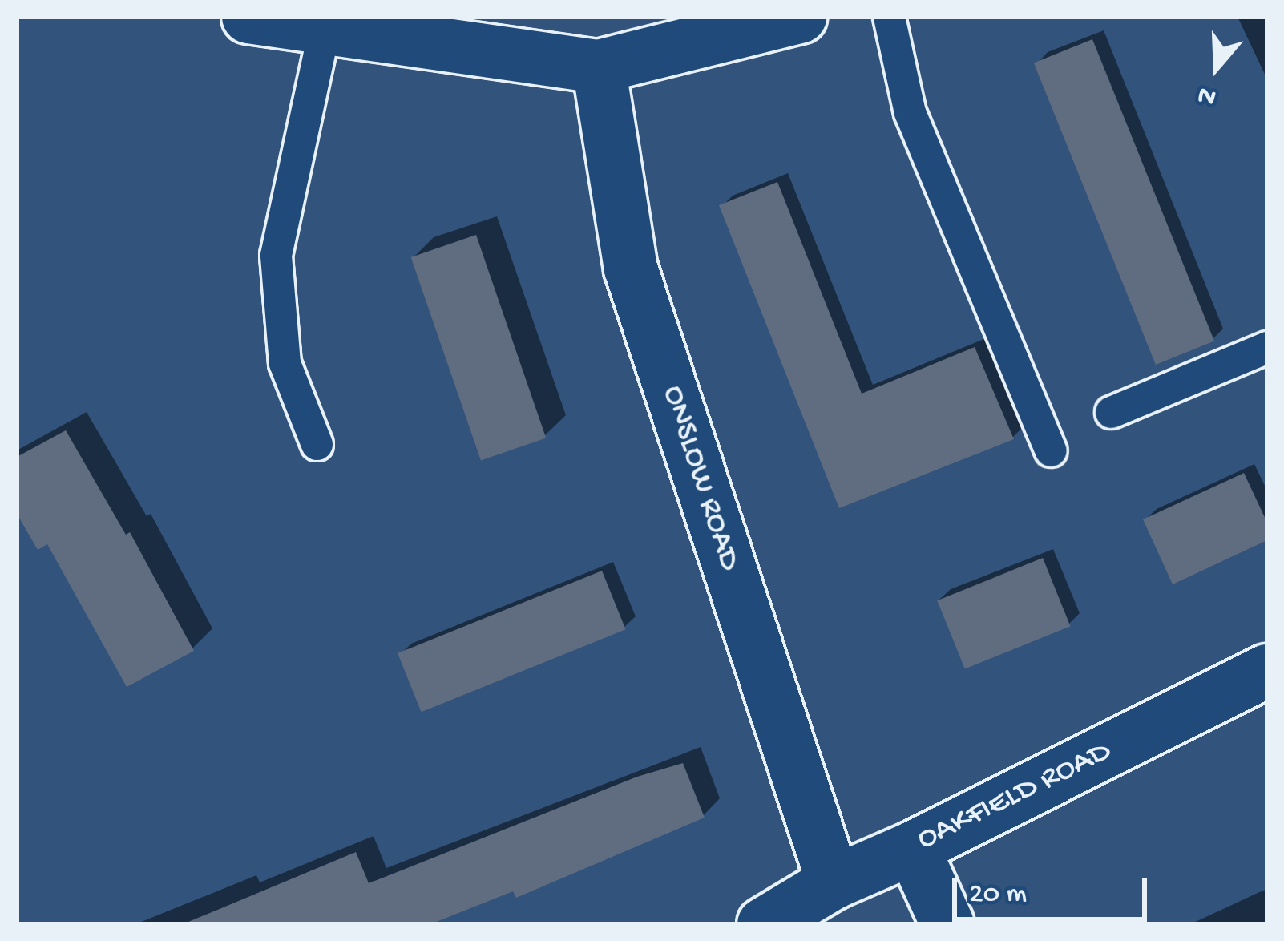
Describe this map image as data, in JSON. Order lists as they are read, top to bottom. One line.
{"streets":{"street":["ONSLOW ROAD","OAKFIELD ROAD"]},"crossings":[["ONSLOW ROAD","OAKFIELD ROAD"]],"scale_bar":"20 m","north":"bottom"}
